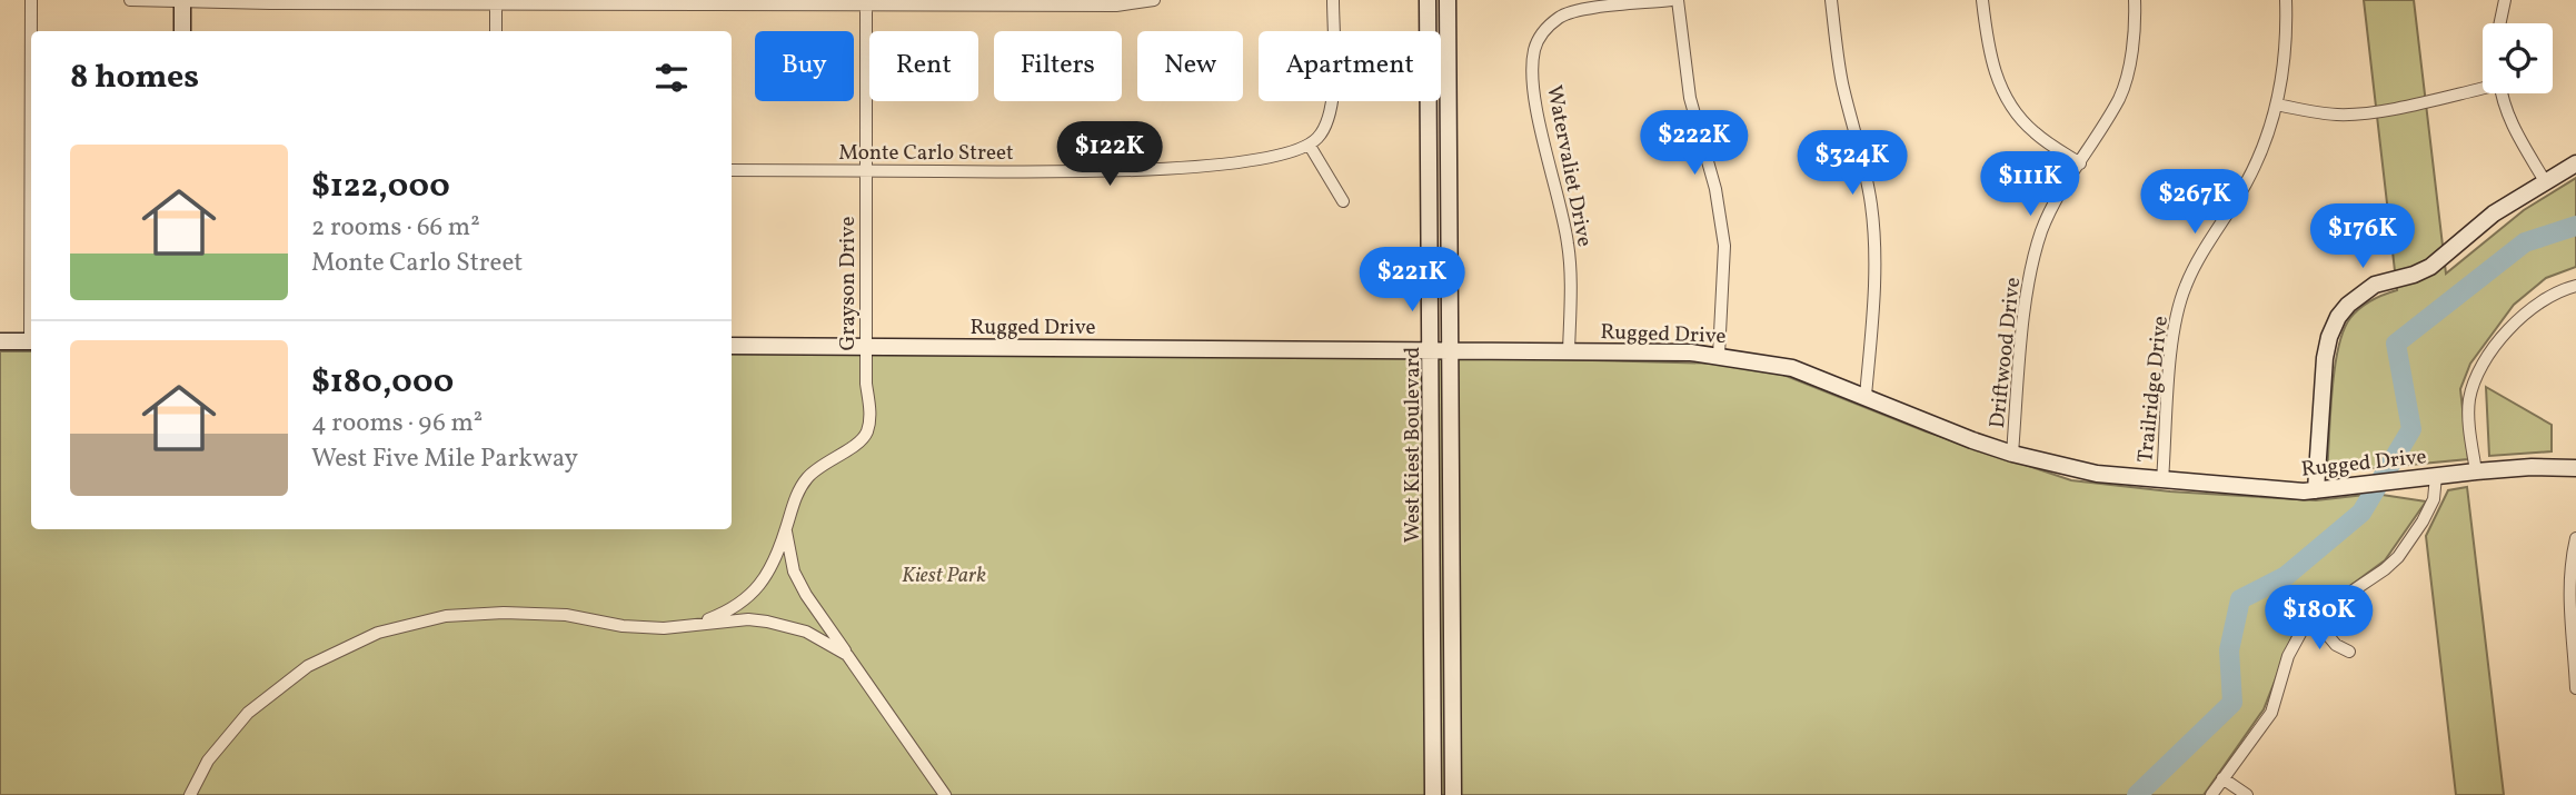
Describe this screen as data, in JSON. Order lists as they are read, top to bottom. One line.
{"streets":{"street":["Monte Carlo Street","Watervaliet Drive","Grayson Drive","Rugged Drive","Driftwood Drive","Trailridge Drive","West Kiest Boulevard"]},"crossings":[["Monte Carlo Street","Grayson Drive"],["Watervaliet Drive","Rugged Drive"],["Grayson Drive","Rugged Drive"],["Rugged Drive","Driftwood Drive"],["Rugged Drive","Trailridge Drive"],["Rugged Drive","West Kiest Boulevard"]],"parks":["Kiest Park"],"page":{"chip":["Buy","Rent","Filters","New","Apartment"],"heading":"8 homes","price":["$222K","$122K","$324K","$111K","$267K","$176K","$221K","$180K"],"list":[{"name":"$122,000","note":"2 rooms · 66 m² · Monte Carlo Street"},{"name":"$180,000","note":"4 rooms · 96 m² · West Five Mile Parkway"}]}}
